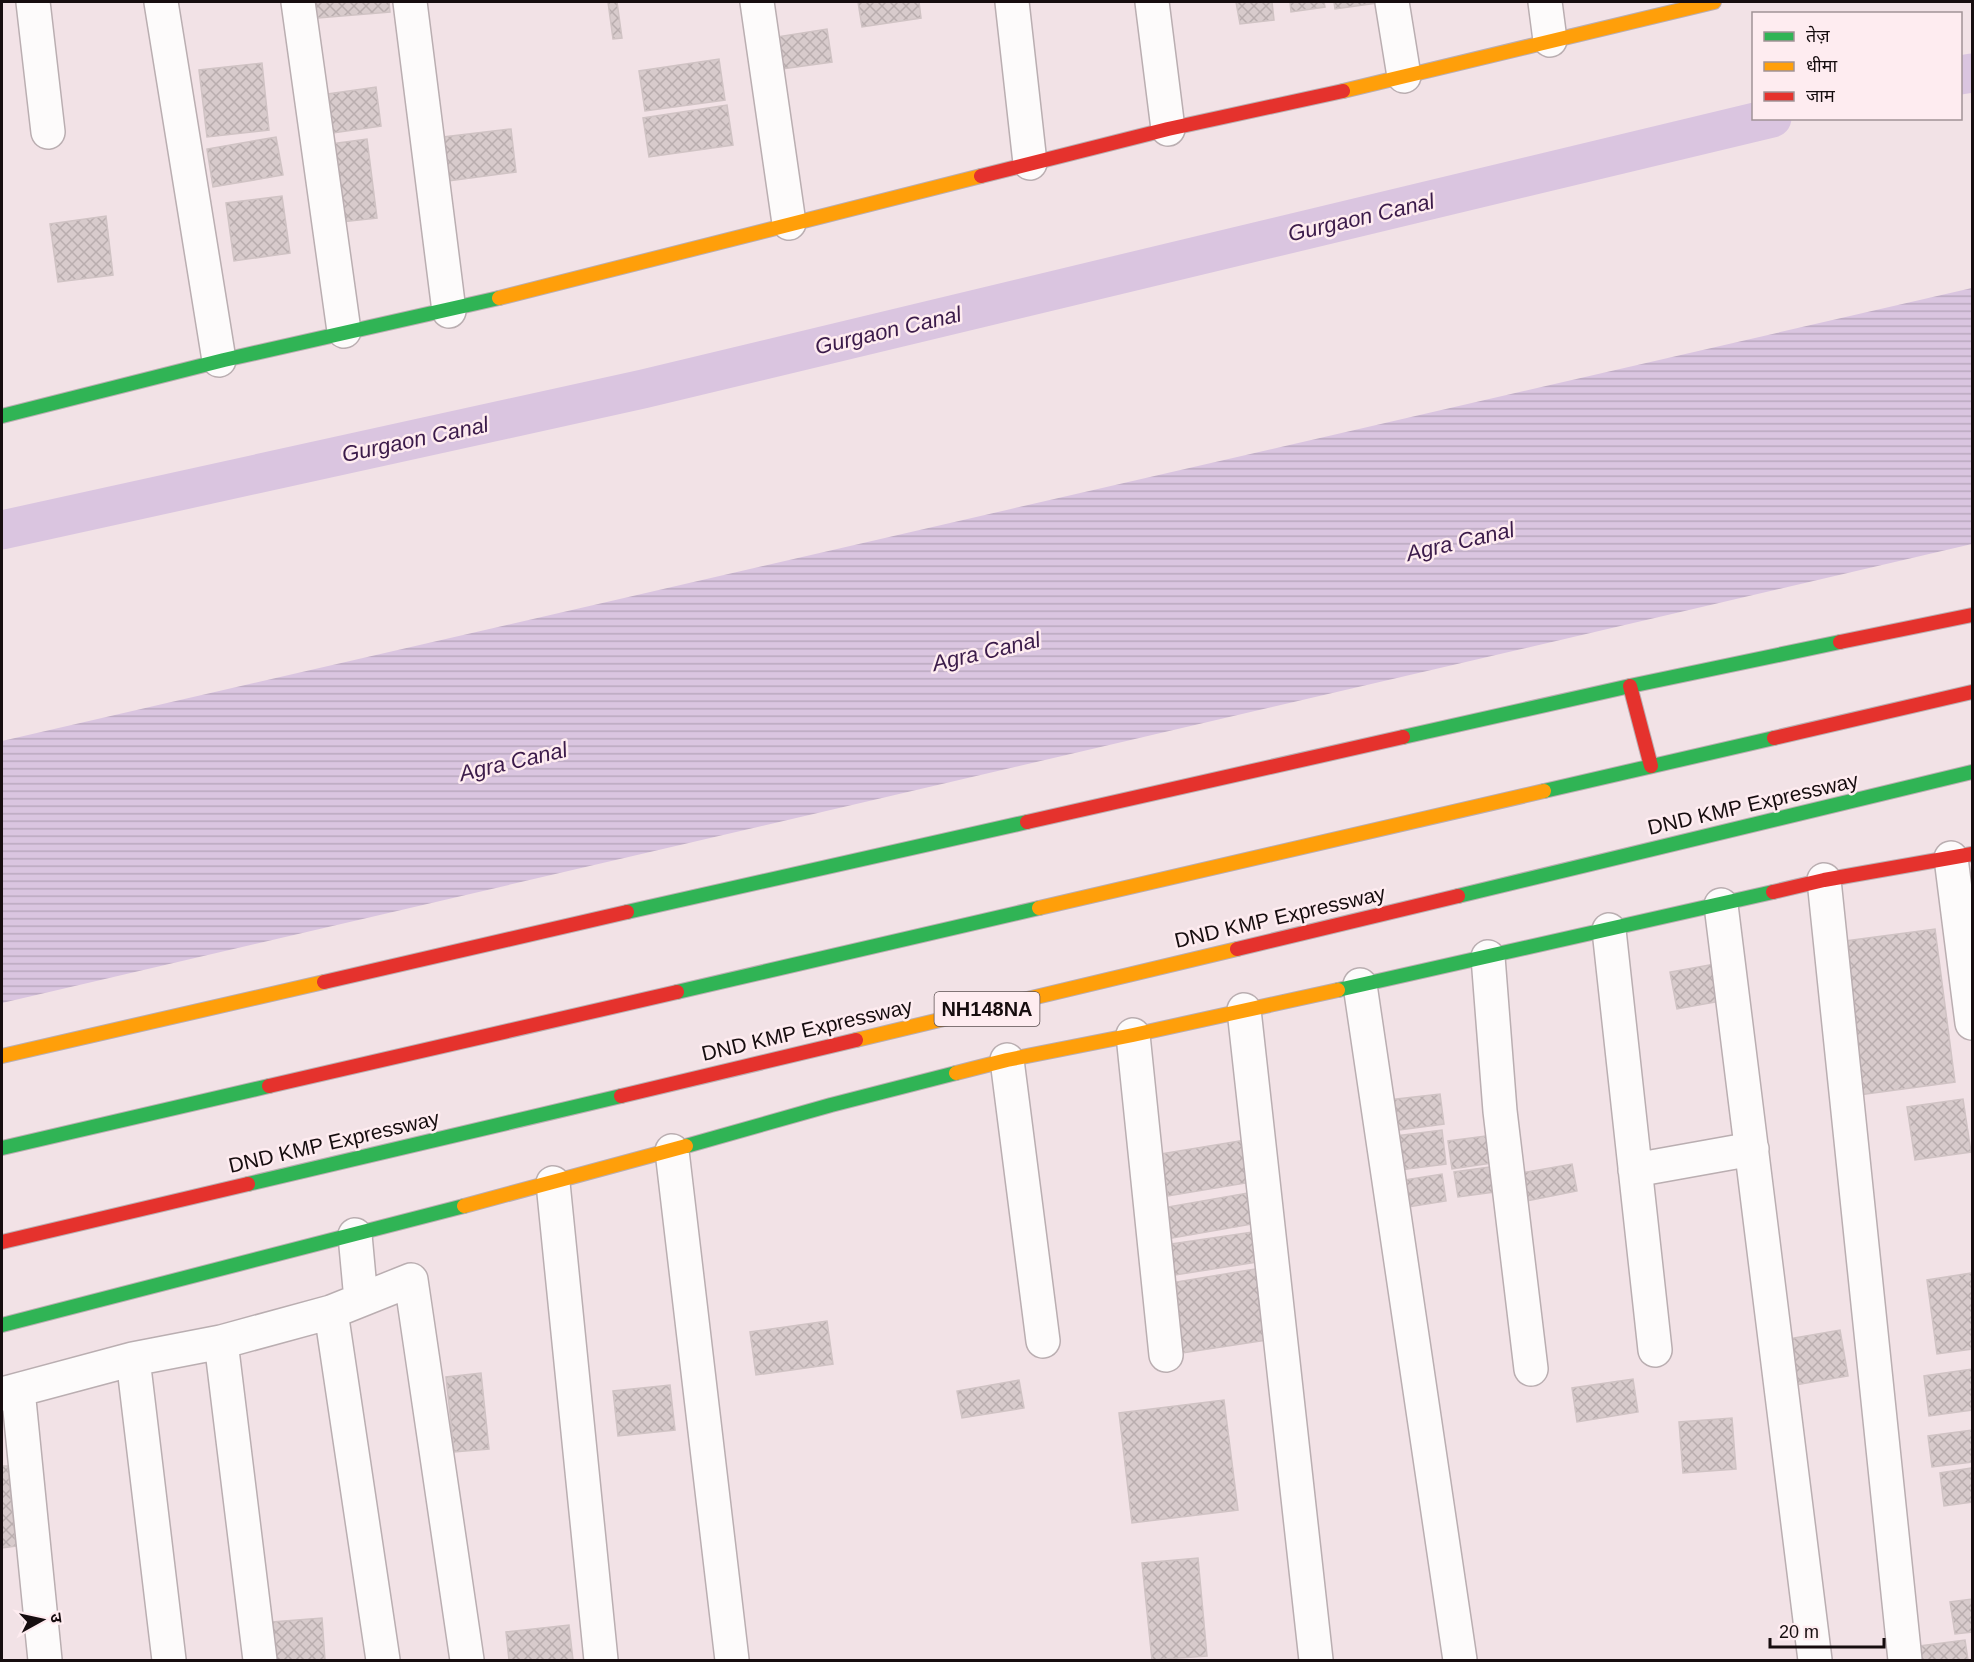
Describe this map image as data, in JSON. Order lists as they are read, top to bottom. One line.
{"streets":{"main road":["DND KMP Expressway","NH148NA"]},"water":["Gurgaon Canal","Agra Canal"],"legend":["तेज़","धीमा","जाम"],"scale_bar":"20 m","north":"right"}
